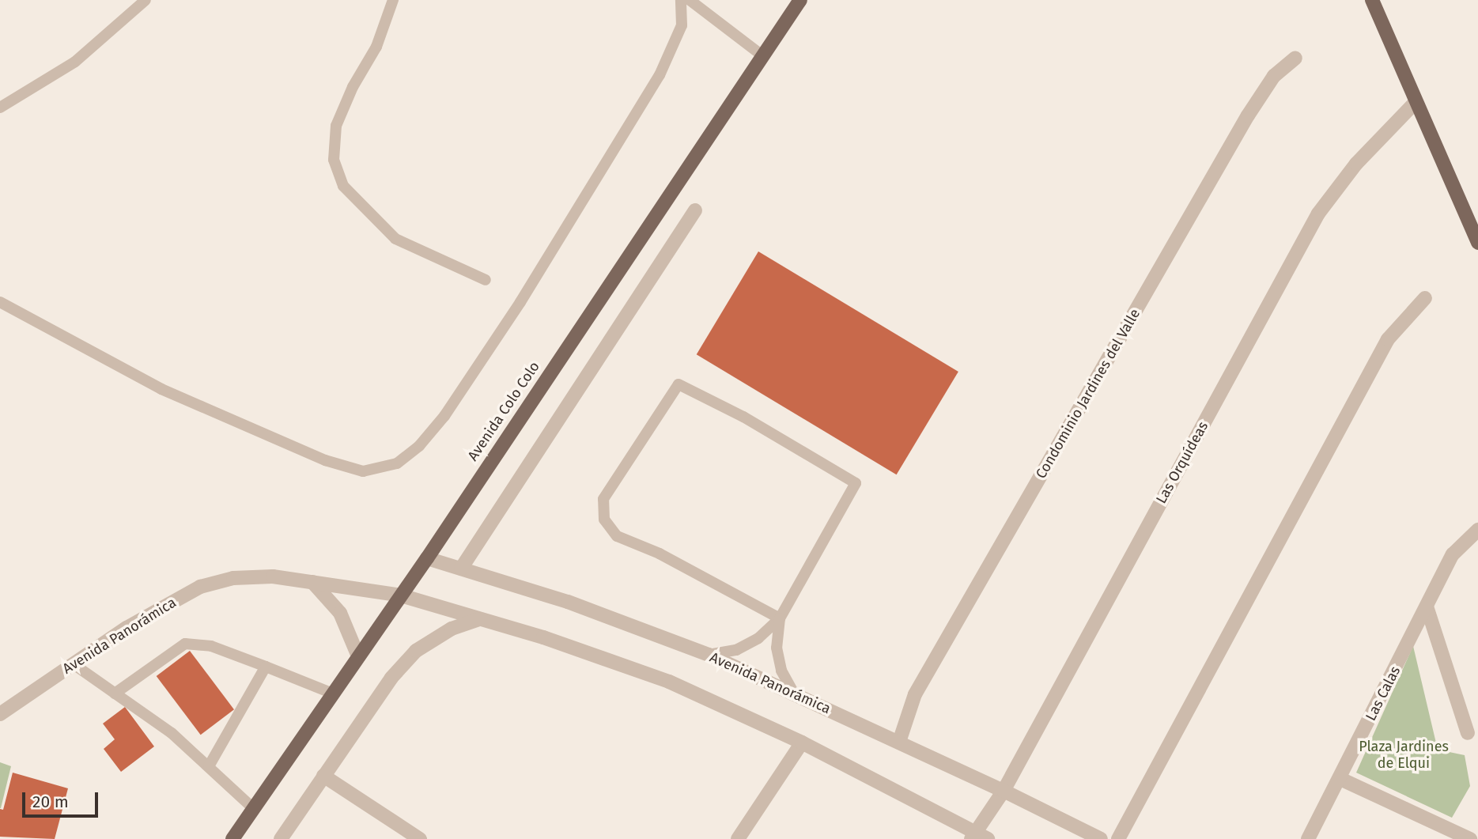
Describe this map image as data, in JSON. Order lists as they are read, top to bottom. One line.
{"streets":{"main road":["Avenida Colo Colo"],"street":["Condominio Jardines del Valle","Las Orquídeas","Avenida Panorámica","Las Calas"]},"crossings":[["Condominio Jardines del Valle","Avenida Panorámica"],["Avenida Colo Colo","Avenida Panorámica"],["Las Orquídeas","Avenida Panorámica"]],"parks":["Plaza Jardines de Elqui"],"scale_bar":"20 m"}
